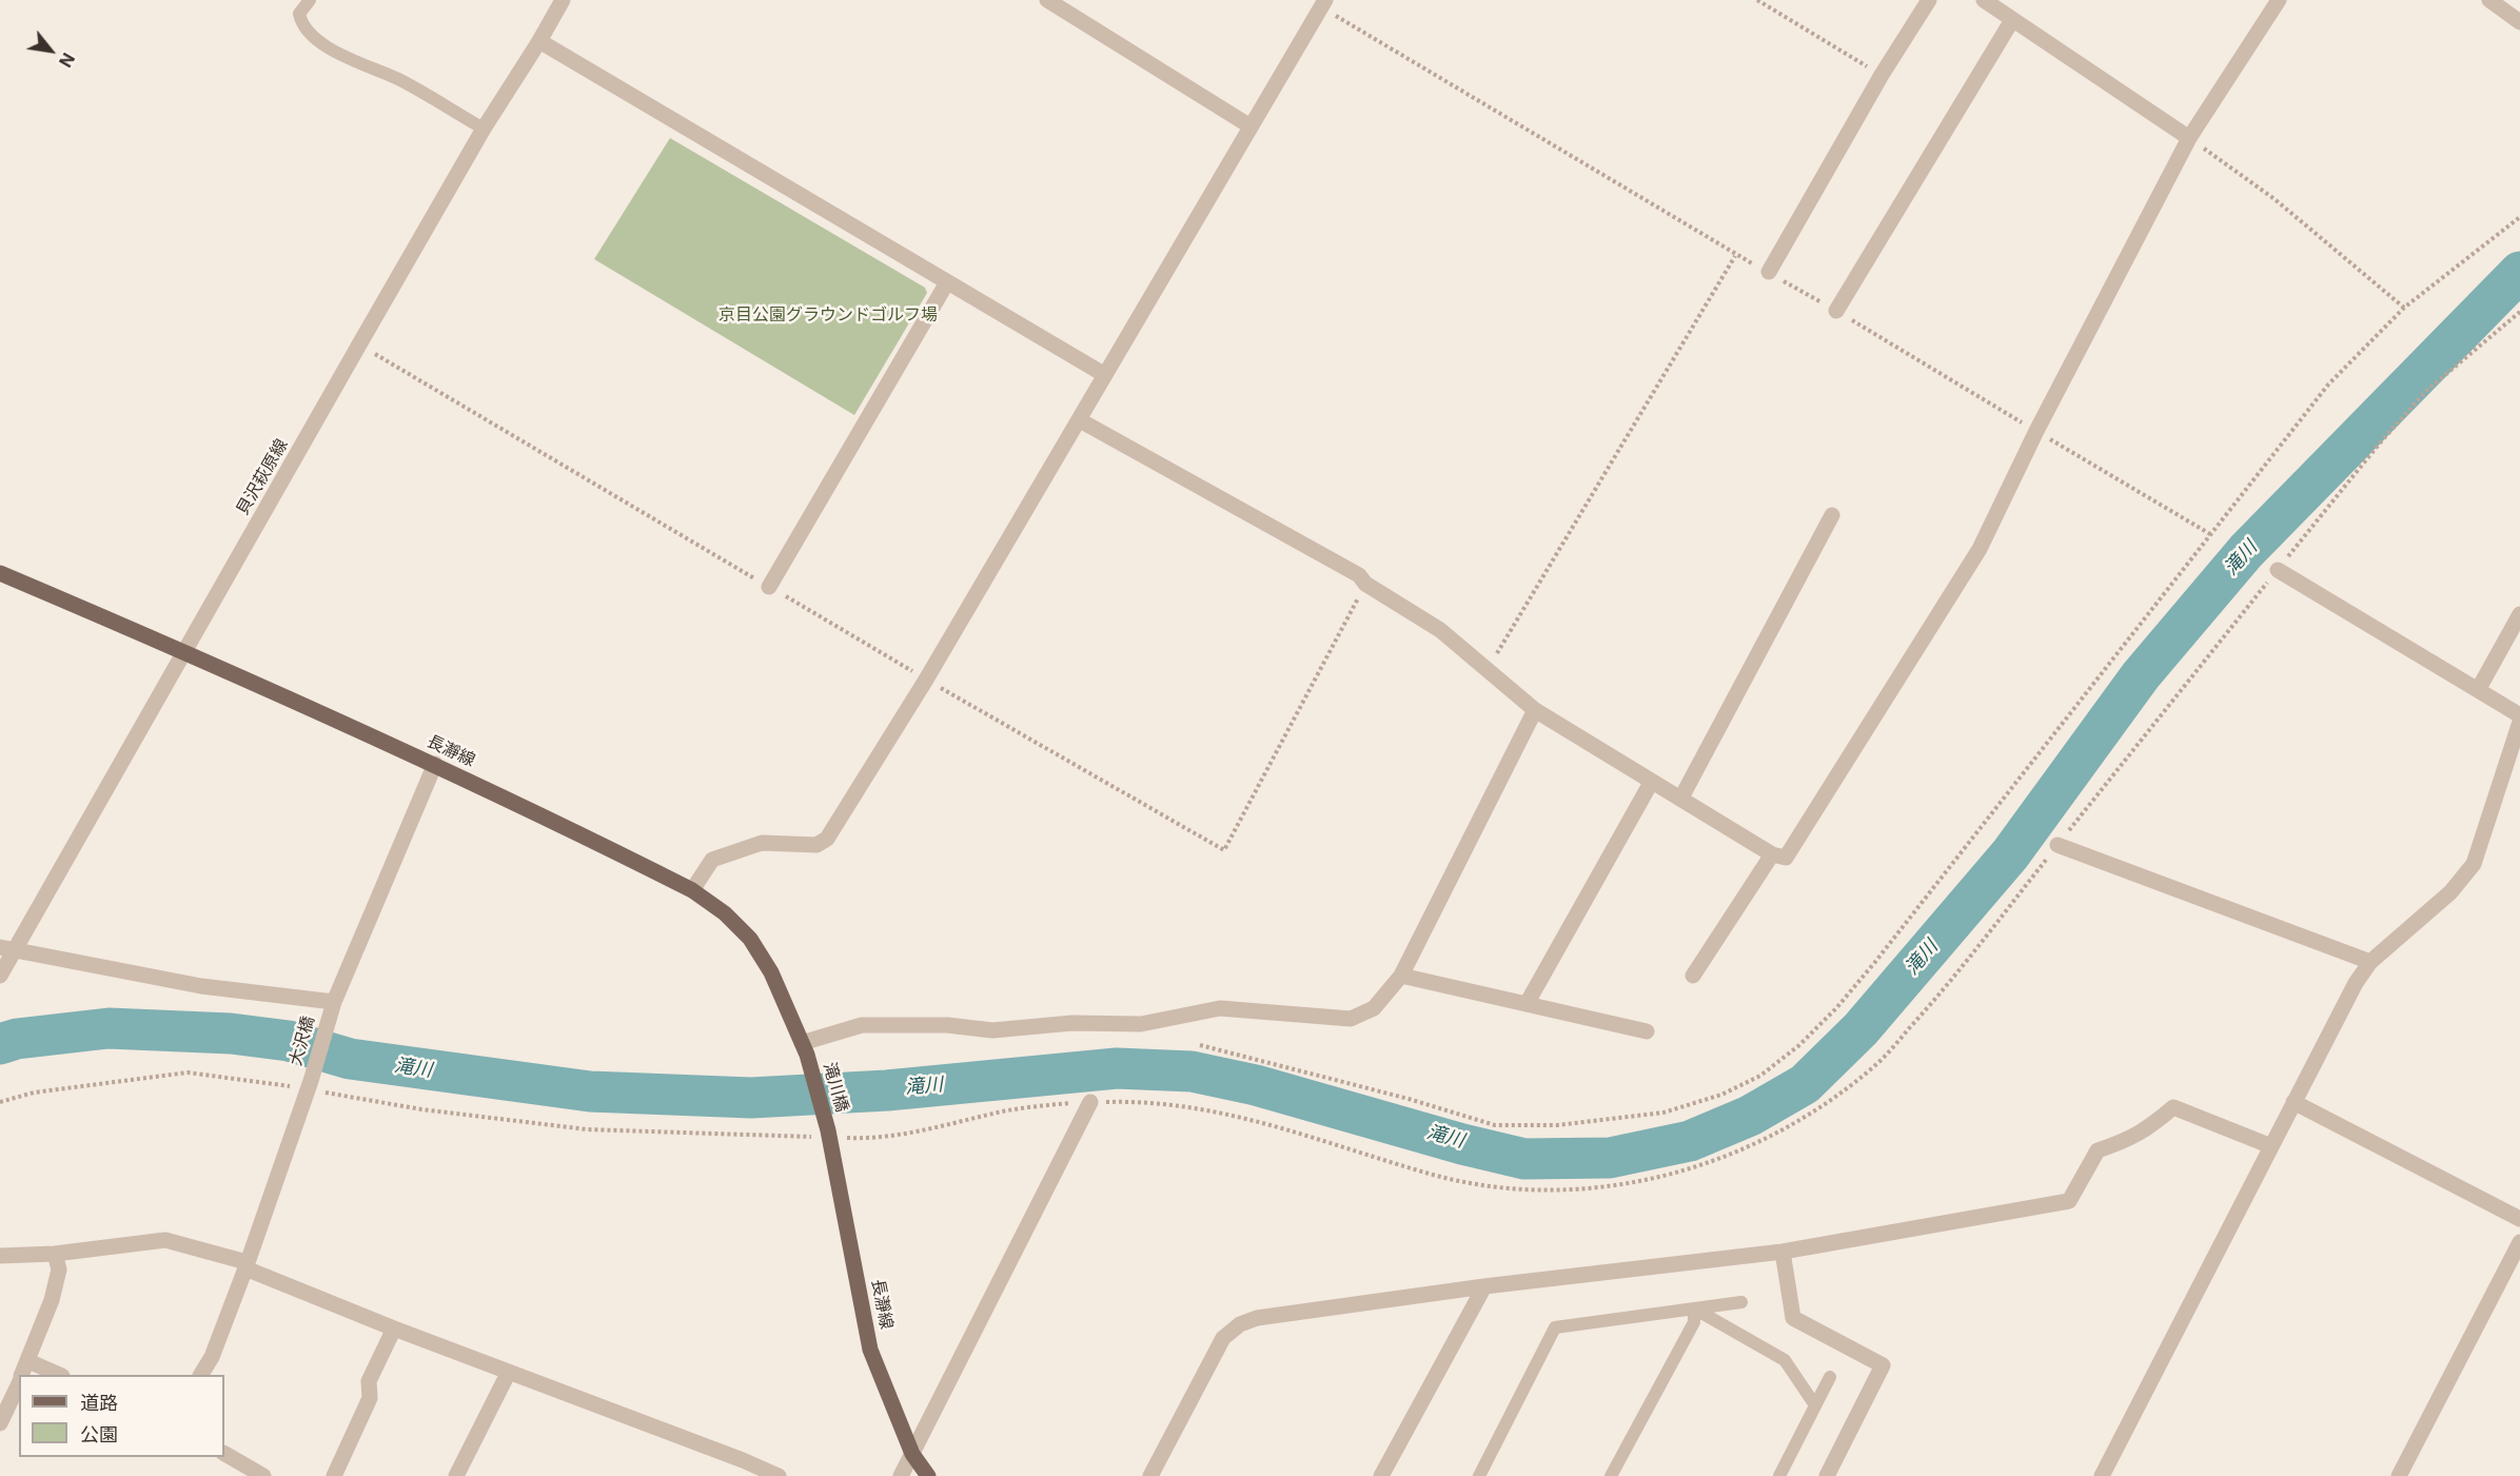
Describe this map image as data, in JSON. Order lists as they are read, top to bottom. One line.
{"streets":{"main road":["長瀞線","滝川橋"],"street":["貝沢萩原線","大沢橋"]},"crossings":[["貝沢萩原線","長瀞線"],["長瀞線","大沢橋"],["長瀞線","滝川橋"]],"water":["滝川"],"parks":["京目公園グラウンドゴルフ場"],"legend":["道路","公園"],"north":"bottom right"}
